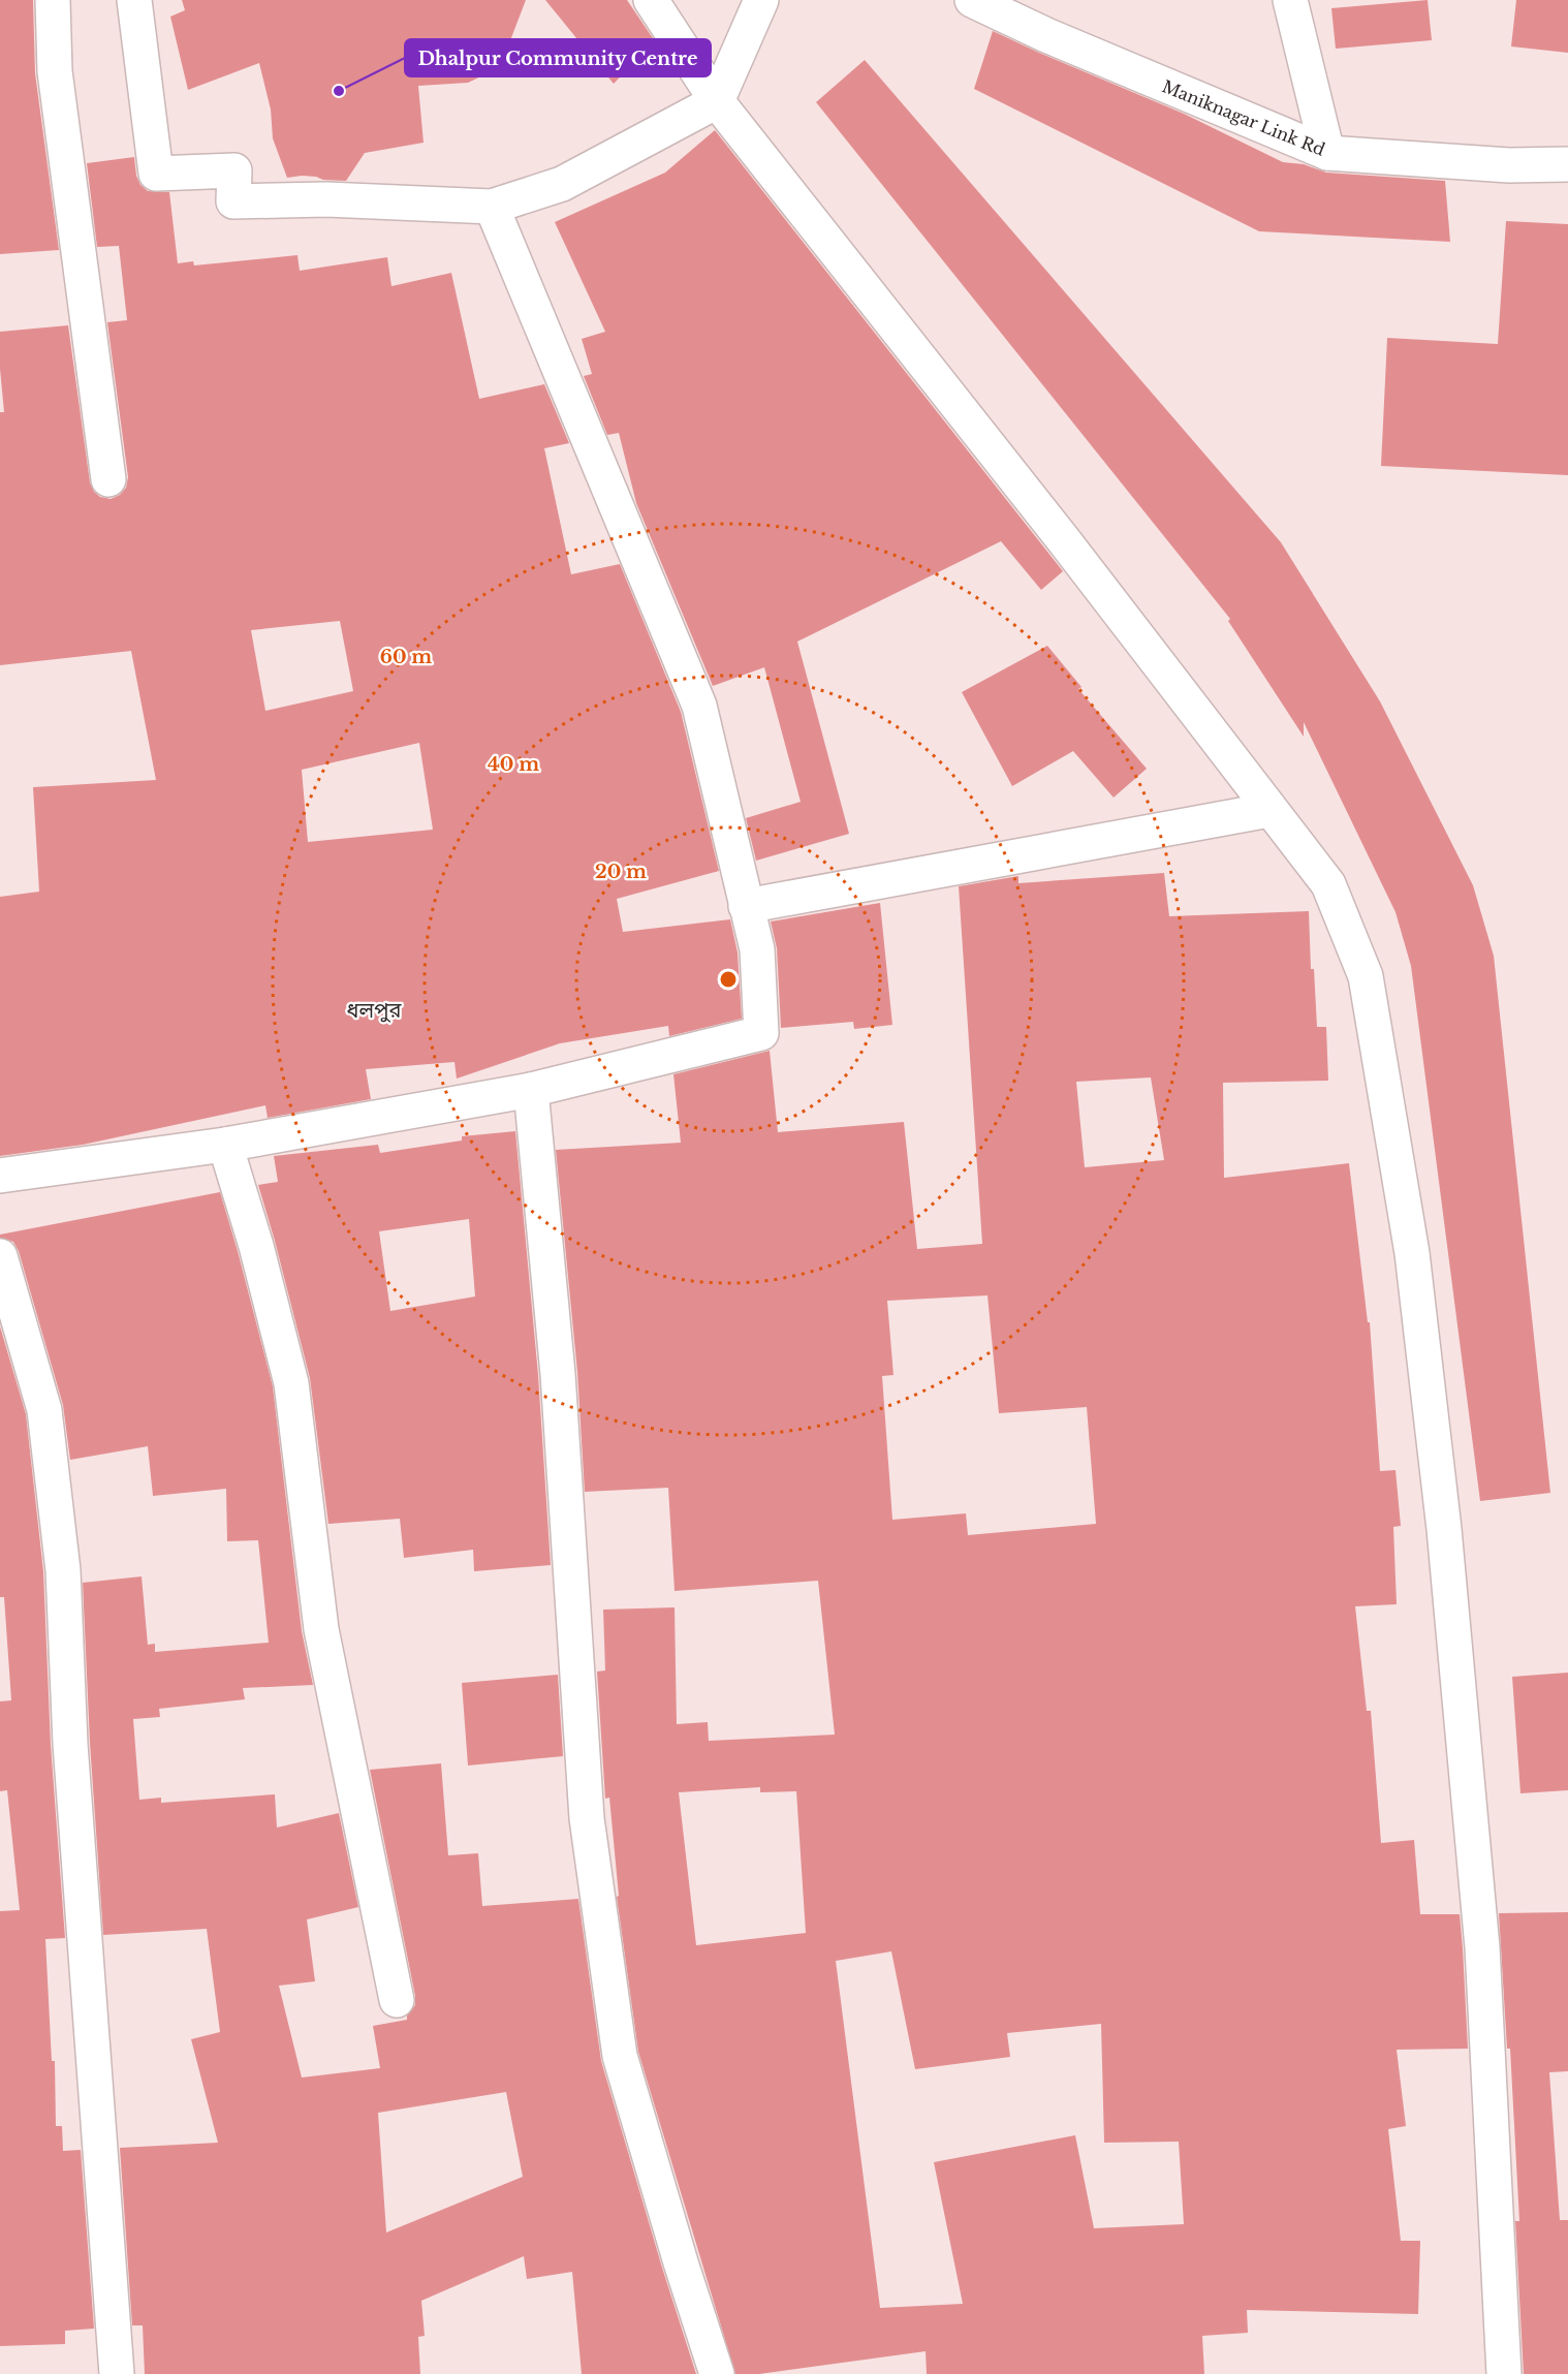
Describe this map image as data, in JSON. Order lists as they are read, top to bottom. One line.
{"streets":{"street":["Maniknagar Link Rd"]},"districts":["ধলপুর"],"places":["Dhalpur Community Centre"],"rings":["60 m","40 m","20 m"]}
